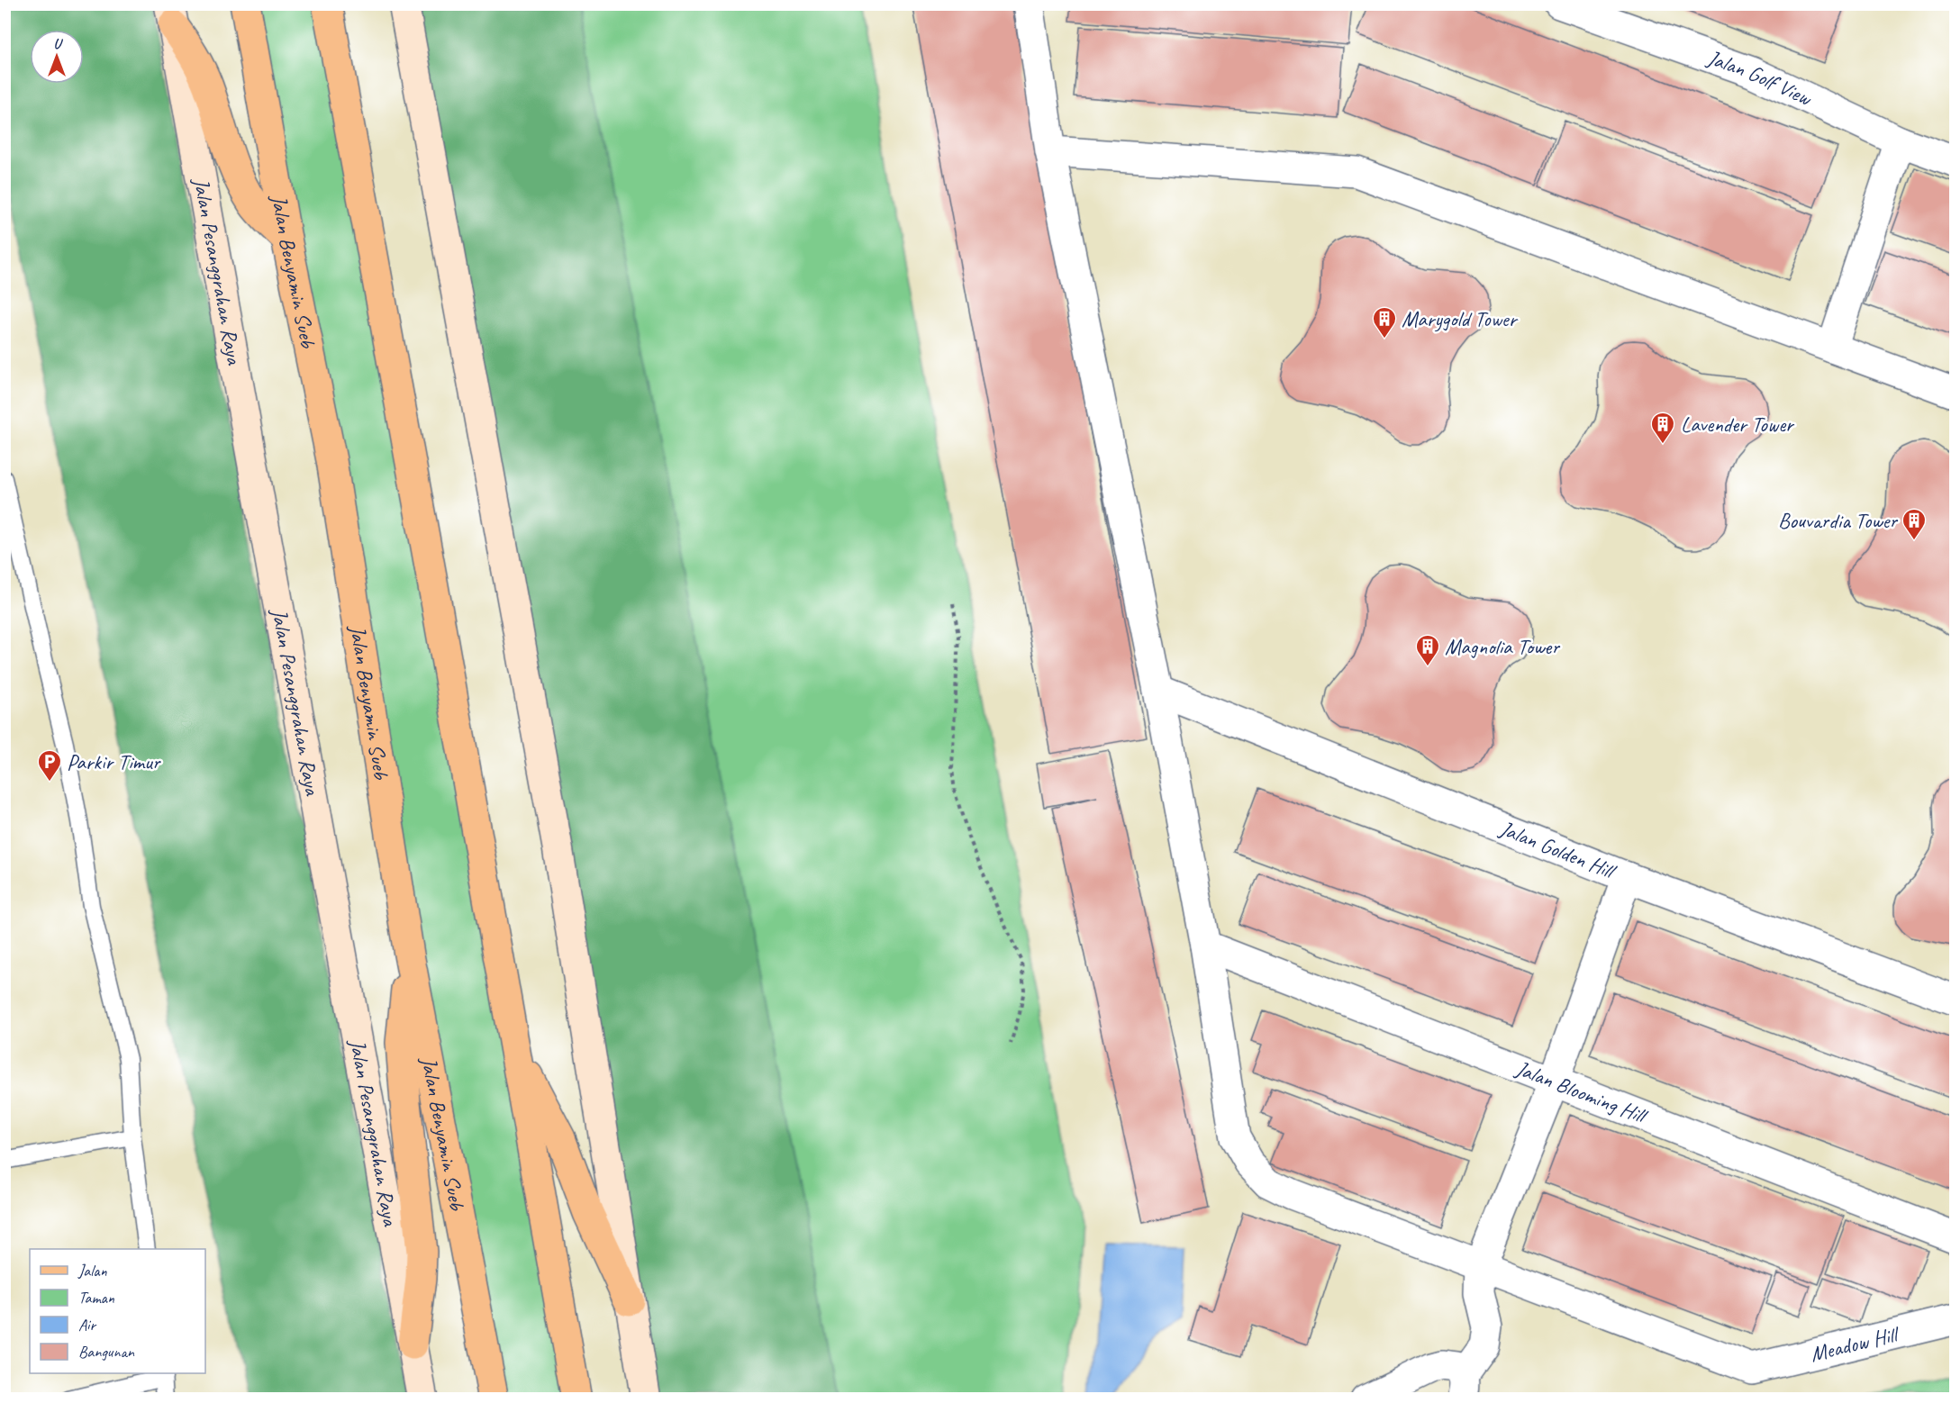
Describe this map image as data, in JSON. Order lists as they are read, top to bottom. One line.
{"streets":{"main road":["Jalan Benyamin Sueb","Jalan Pesanggrahan Raya"],"street":["Jalan Golf View","Jalan Golden Hill","Jalan Blooming Hill","Meadow Hill"]},"places":{"building":["Marygold Tower","Lavender Tower","Bouvardia Tower","Magnolia Tower"],"parking":["Parkir Timur"]},"legend":["Jalan","Taman","Air","Bangunan"],"north":"top"}
